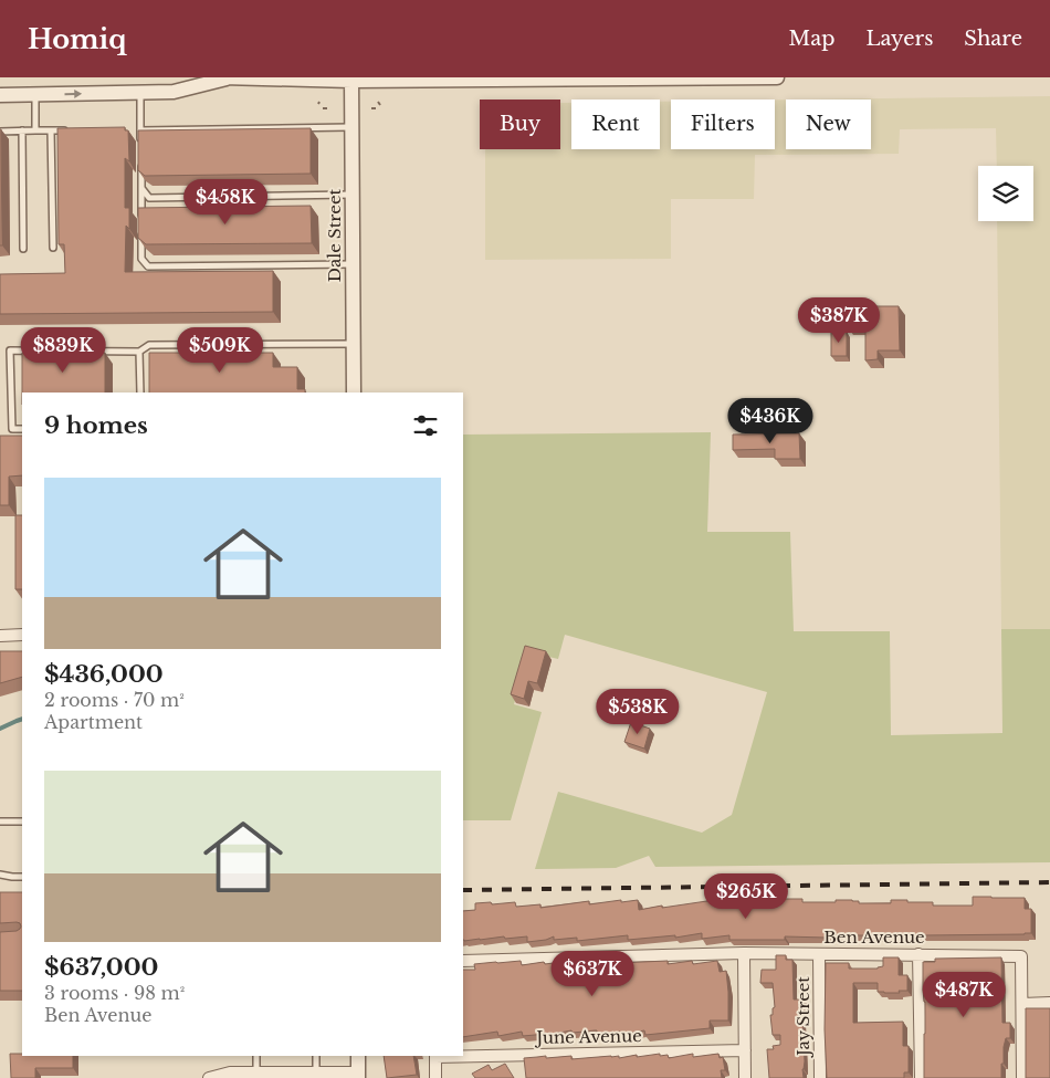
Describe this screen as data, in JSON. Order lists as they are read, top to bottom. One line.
{"streets":{"street":["Dale Street","Ben Avenue","Jay Street","June Avenue"]},"crossings":[["Ben Avenue","Jay Street"]],"page":{"header":"Homiq","nav":["Map","Layers","Share"],"chip":["Buy","Rent","Filters","New"],"price":["$458K","$387K","$839K","$509K","$436K","$538K","$265K","$637K","$487K"],"heading":"9 homes","list":[{"name":"$436,000","note":"2 rooms · 70 m² · Apartment"},{"name":"$637,000","note":"3 rooms · 98 m² · Ben Avenue"}]}}
